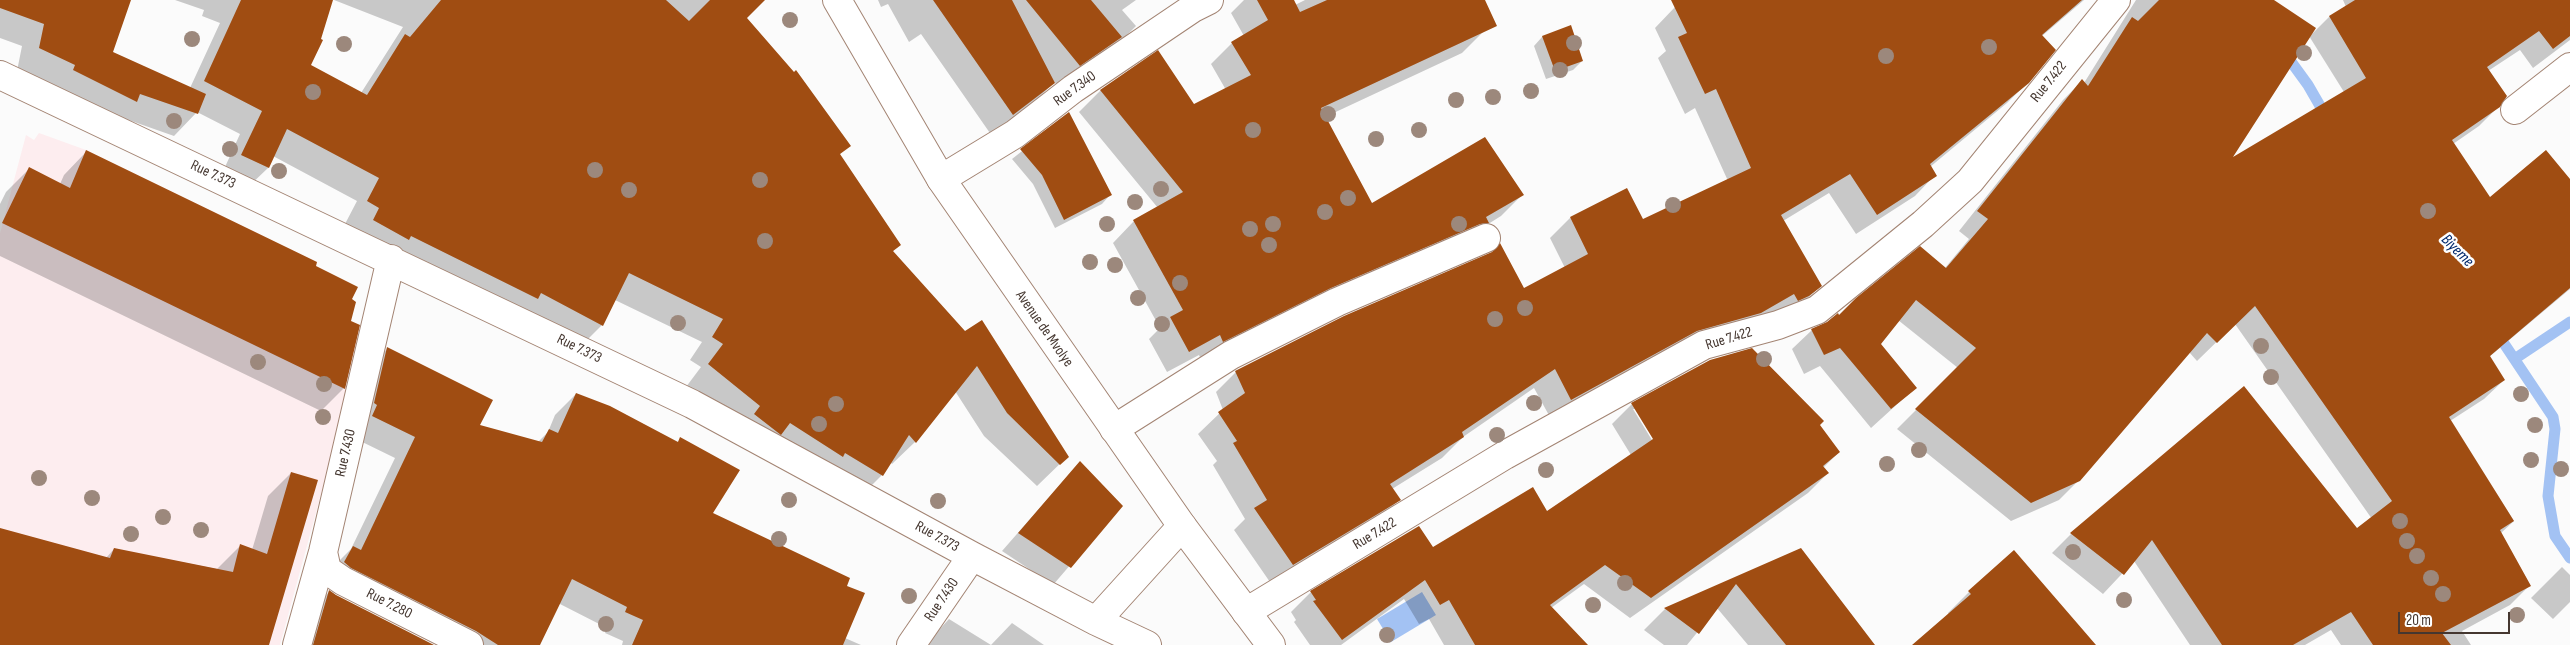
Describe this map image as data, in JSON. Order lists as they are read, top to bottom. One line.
{"streets":{"street":["Rue 7.422","Rue 7.340","Rue 7.373","Avenue de Mvolye","Rue 7.430","Rue 7.280"]},"crossings":[["Rue 7.422","Avenue de Mvolye"],["Rue 7.340","Avenue de Mvolye"],["Rue 7.373","Rue 7.430"],["Rue 7.430","Rue 7.280"]],"water":["Biyeme"],"scale_bar":"20 m"}
